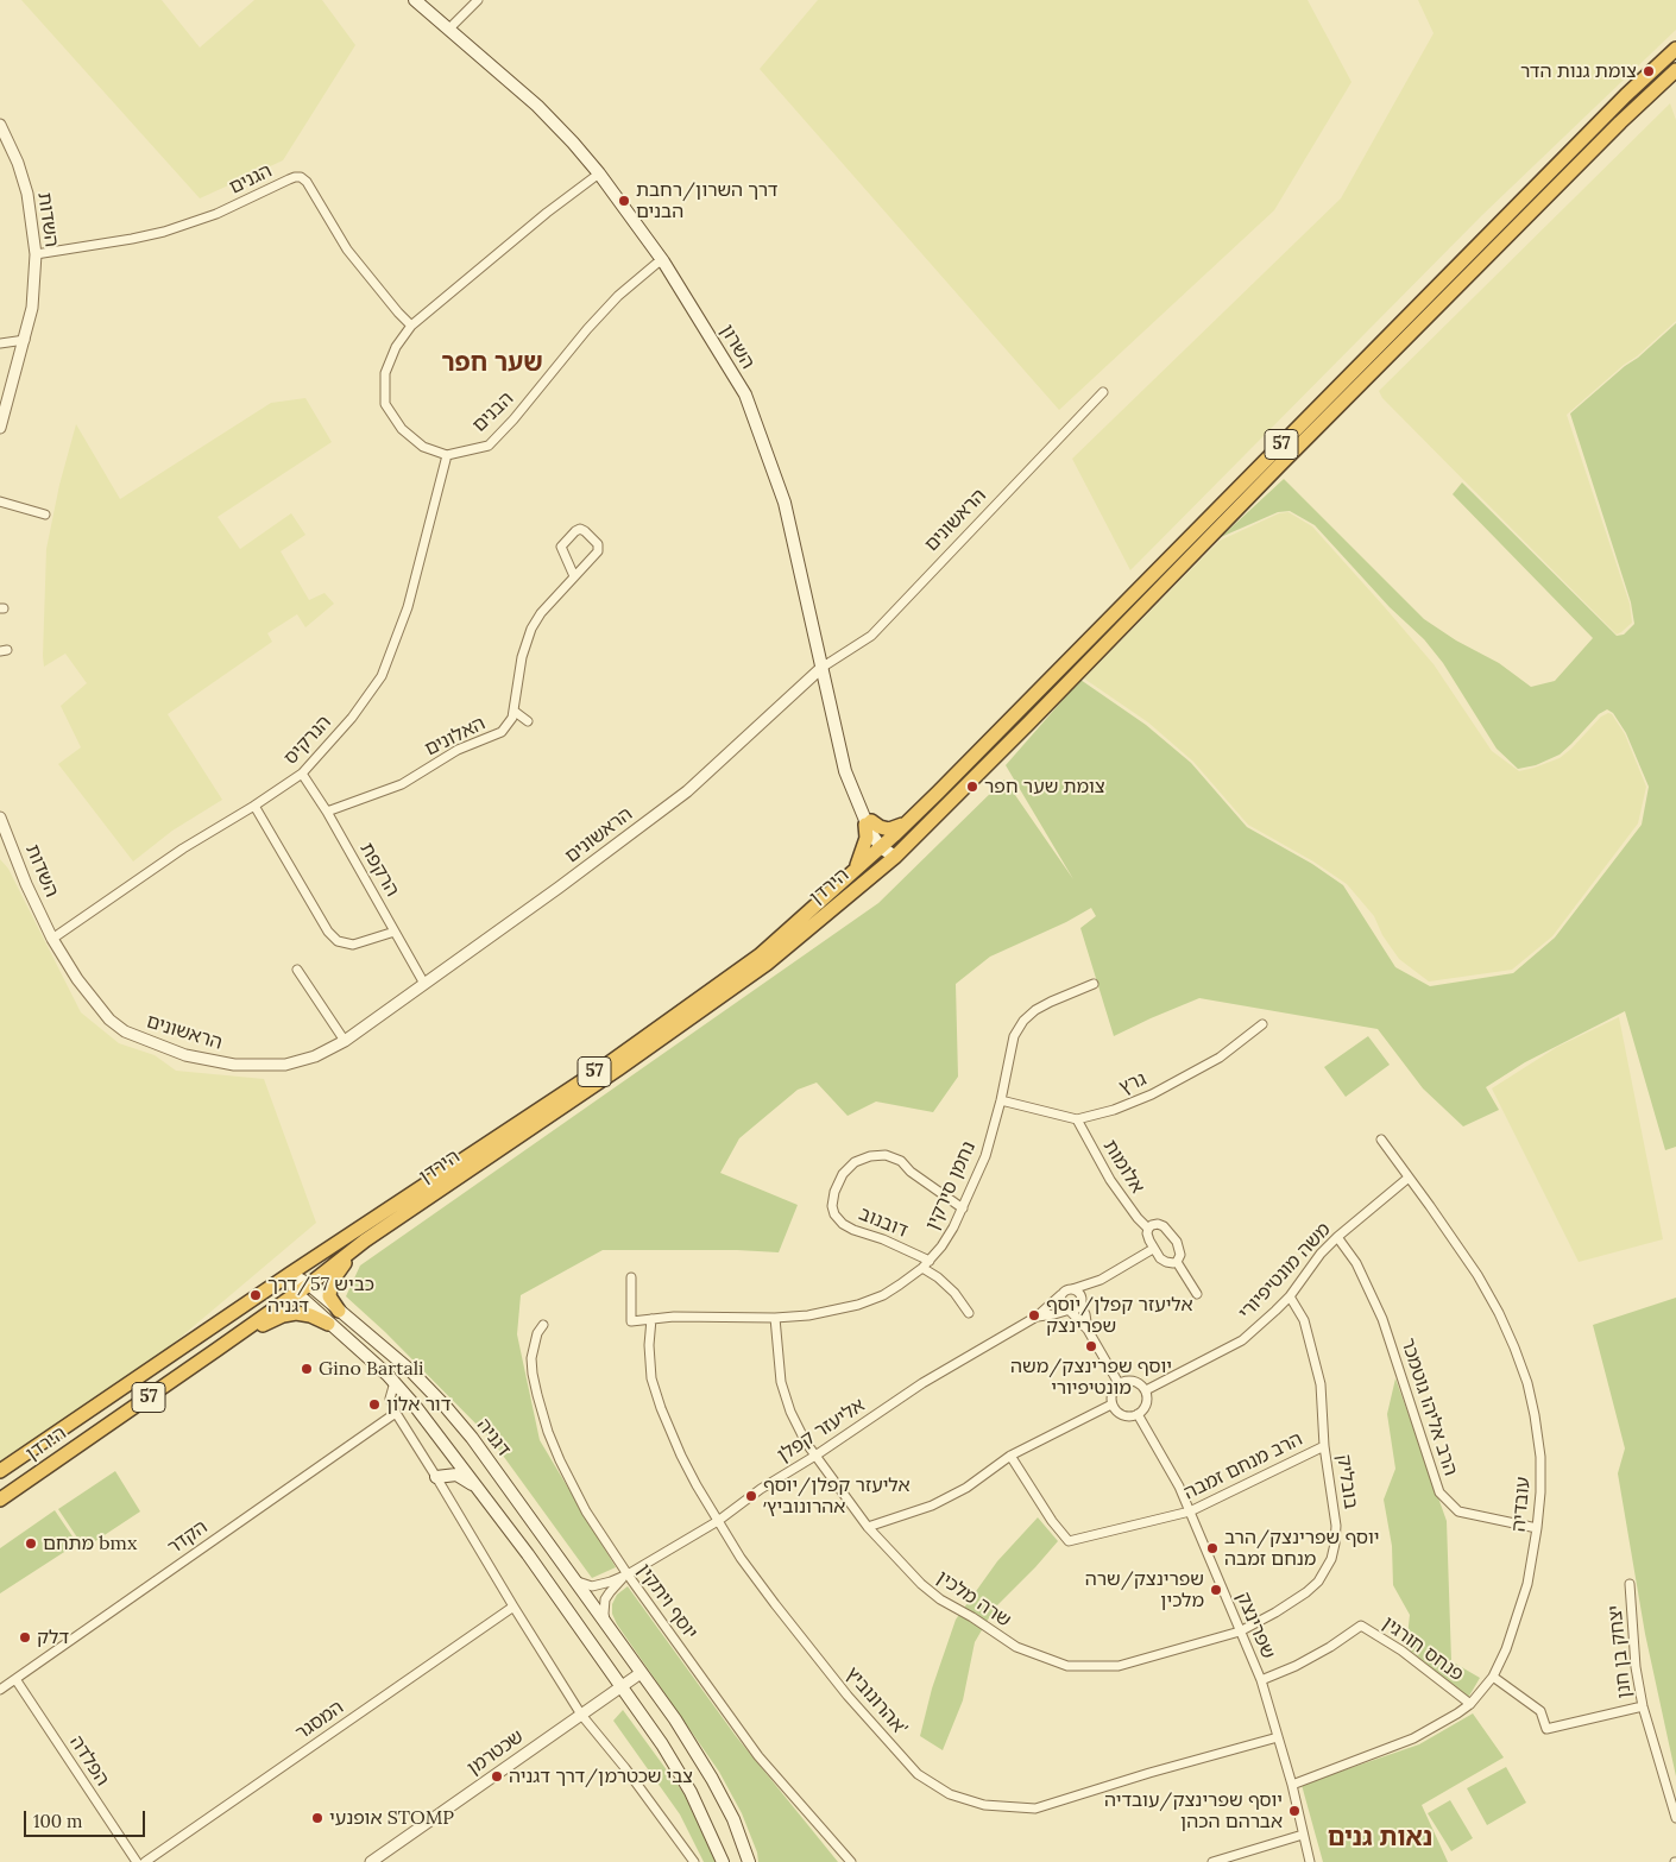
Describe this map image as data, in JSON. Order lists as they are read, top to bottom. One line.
{"streets":{"highway":["57","הירדן"],"main road":["השרון","דגניה"],"street":["הגנים","השדות","הבנים","הראשונים","האלונים","הנרקיס","הרקפת","גרץ","אלומות","נחמן סירקין","דובנוב","משה מונטיפיורי","הרב אליהו גוטמכר","אליעזר קפלן","הרב מנחם זמבה","בובליק","עובדיה","הקדר","שרה מלכין","יוסף ויתקין","שפרינצק","פנחס חורגין","יצחק בן חנן","אהרונוביץ'","המסגר","שכטרמן","הפלדה"]},"crossings":[["הגנים","השדות"],["השדות","הראשונים"],["השדות","הנרקיס"],["השרון","הבנים"],["השרון","57"],["השרון","הראשונים"],["השרון","הירדן"],["הבנים","הנרקיס"],["57","הירדן"],["הראשונים","הנרקיס"],["הראשונים","הרקפת"],["האלונים","הרקפת"],["הנרקיס","הרקפת"],["הירדן","דגניה"],["גרץ","אלומות"],["גרץ","נחמן סירקין"],["נחמן סירקין","דובנוב"],["נחמן סירקין","שרה מלכין"],["נחמן סירקין","אהרונוביץ'"],["משה מונטיפיורי","הרב אליהו גוטמכר"],["משה מונטיפיורי","בובליק"],["משה מונטיפיורי","עובדיה"],["משה מונטיפיורי","שפרינצק"],["הרב אליהו גוטמכר","עובדיה"],["אליעזר קפלן","דגניה"],["אליעזר קפלן","שרה מלכין"],["אליעזר קפלן","יוסף ויתקין"],["אליעזר קפלן","אהרונוביץ'"],["דגניה","שכטרמן"],["הרב מנחם זמבה","בובליק"],["הרב מנחם זמבה","שפרינצק"],["בובליק","שרה מלכין"],["בובליק","שפרינצק"],["עובדיה","שפרינצק"],["עובדיה","פנחס חורגין"],["הקדר","הפלדה"],["שרה מלכין","שפרינצק"],["שפרינצק","פנחס חורגין"],["שפרינצק","אהרונוביץ'"]],"districts":["שער חפר","נאות גנים"],"places":["צומת גנות הדר","דרך השרון/רחבת הבנים","צומת שער חפר","כביש 57/דרך דגניה","אליעזר קפלן/יוסף שפרינצק","יוסף שפרינצק/משה מונטיפיורי","Gino Bartali","דור אלון","אליעזר קפלן/יוסף אהרונוביץ׳","מתחם bmx","יוסף שפרינצק/הרב מנחם זמבה","שפרינצק/שרה מלכין","דלק","צבי שכטרמן/דרך דגניה","יוסף שפרינצק/עובדיה אברהם הכהן","אופנעי STOMP"],"scale_bar":"100 m"}
